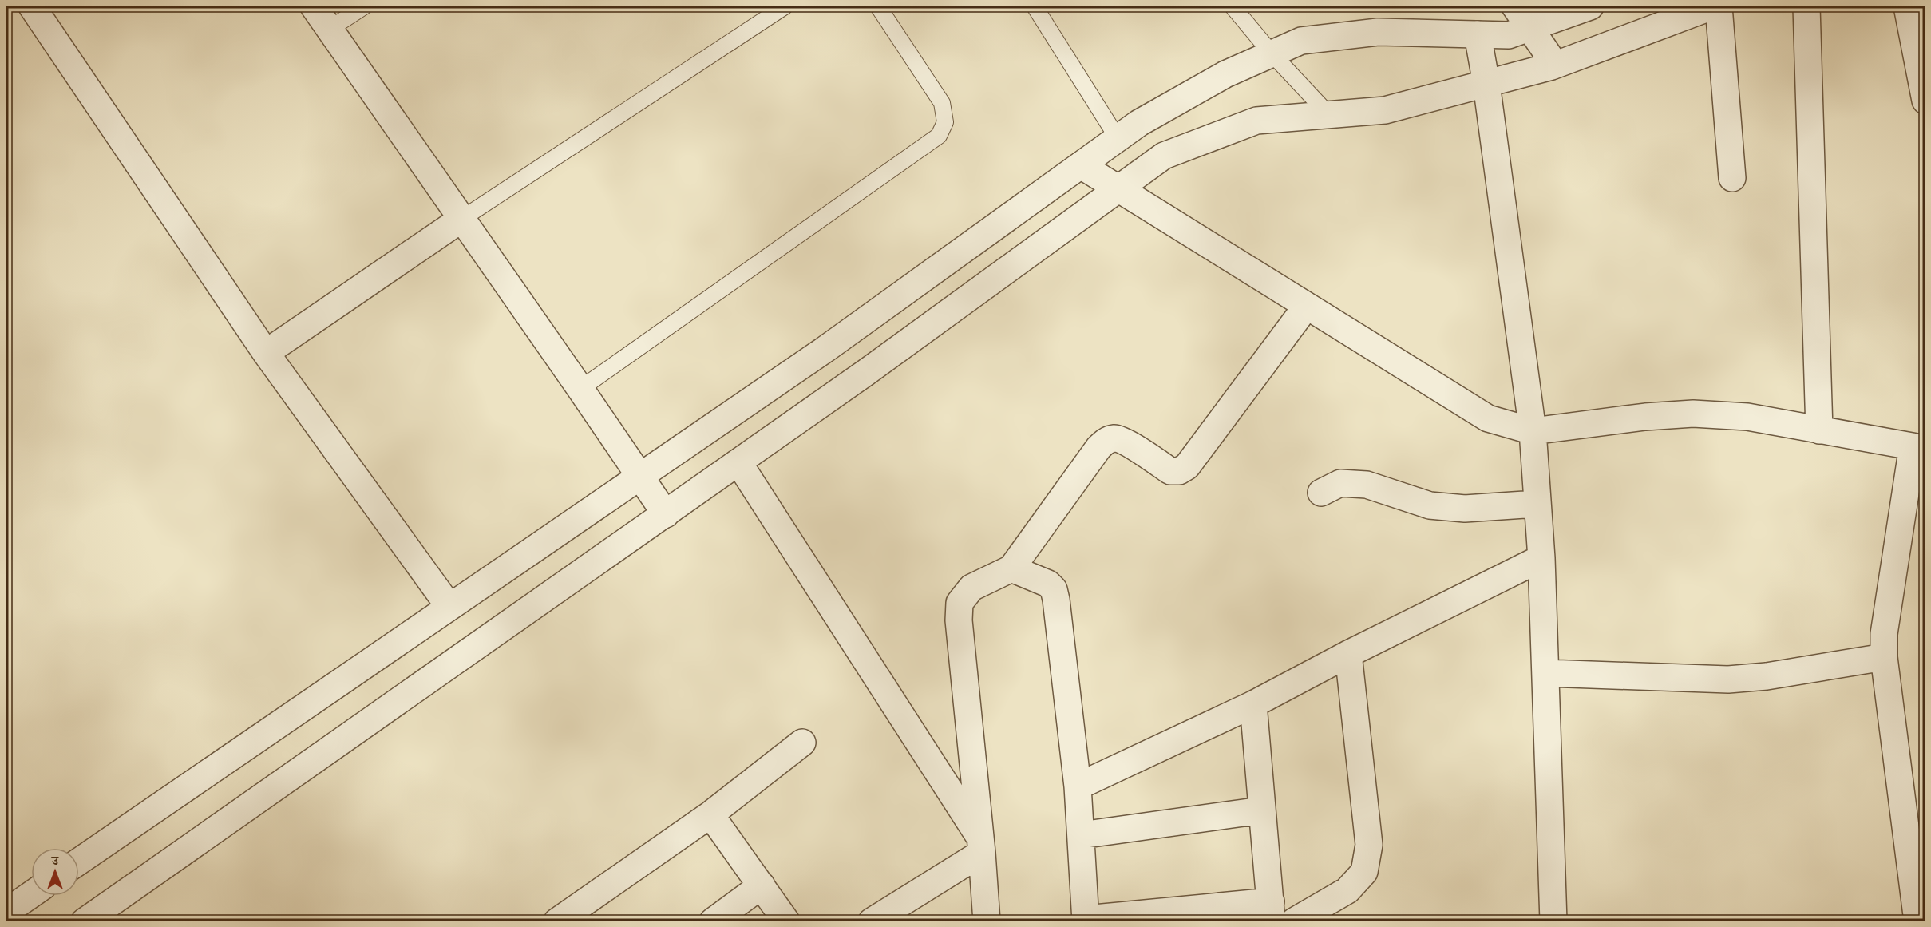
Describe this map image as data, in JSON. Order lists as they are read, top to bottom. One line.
{"north":"top"}
